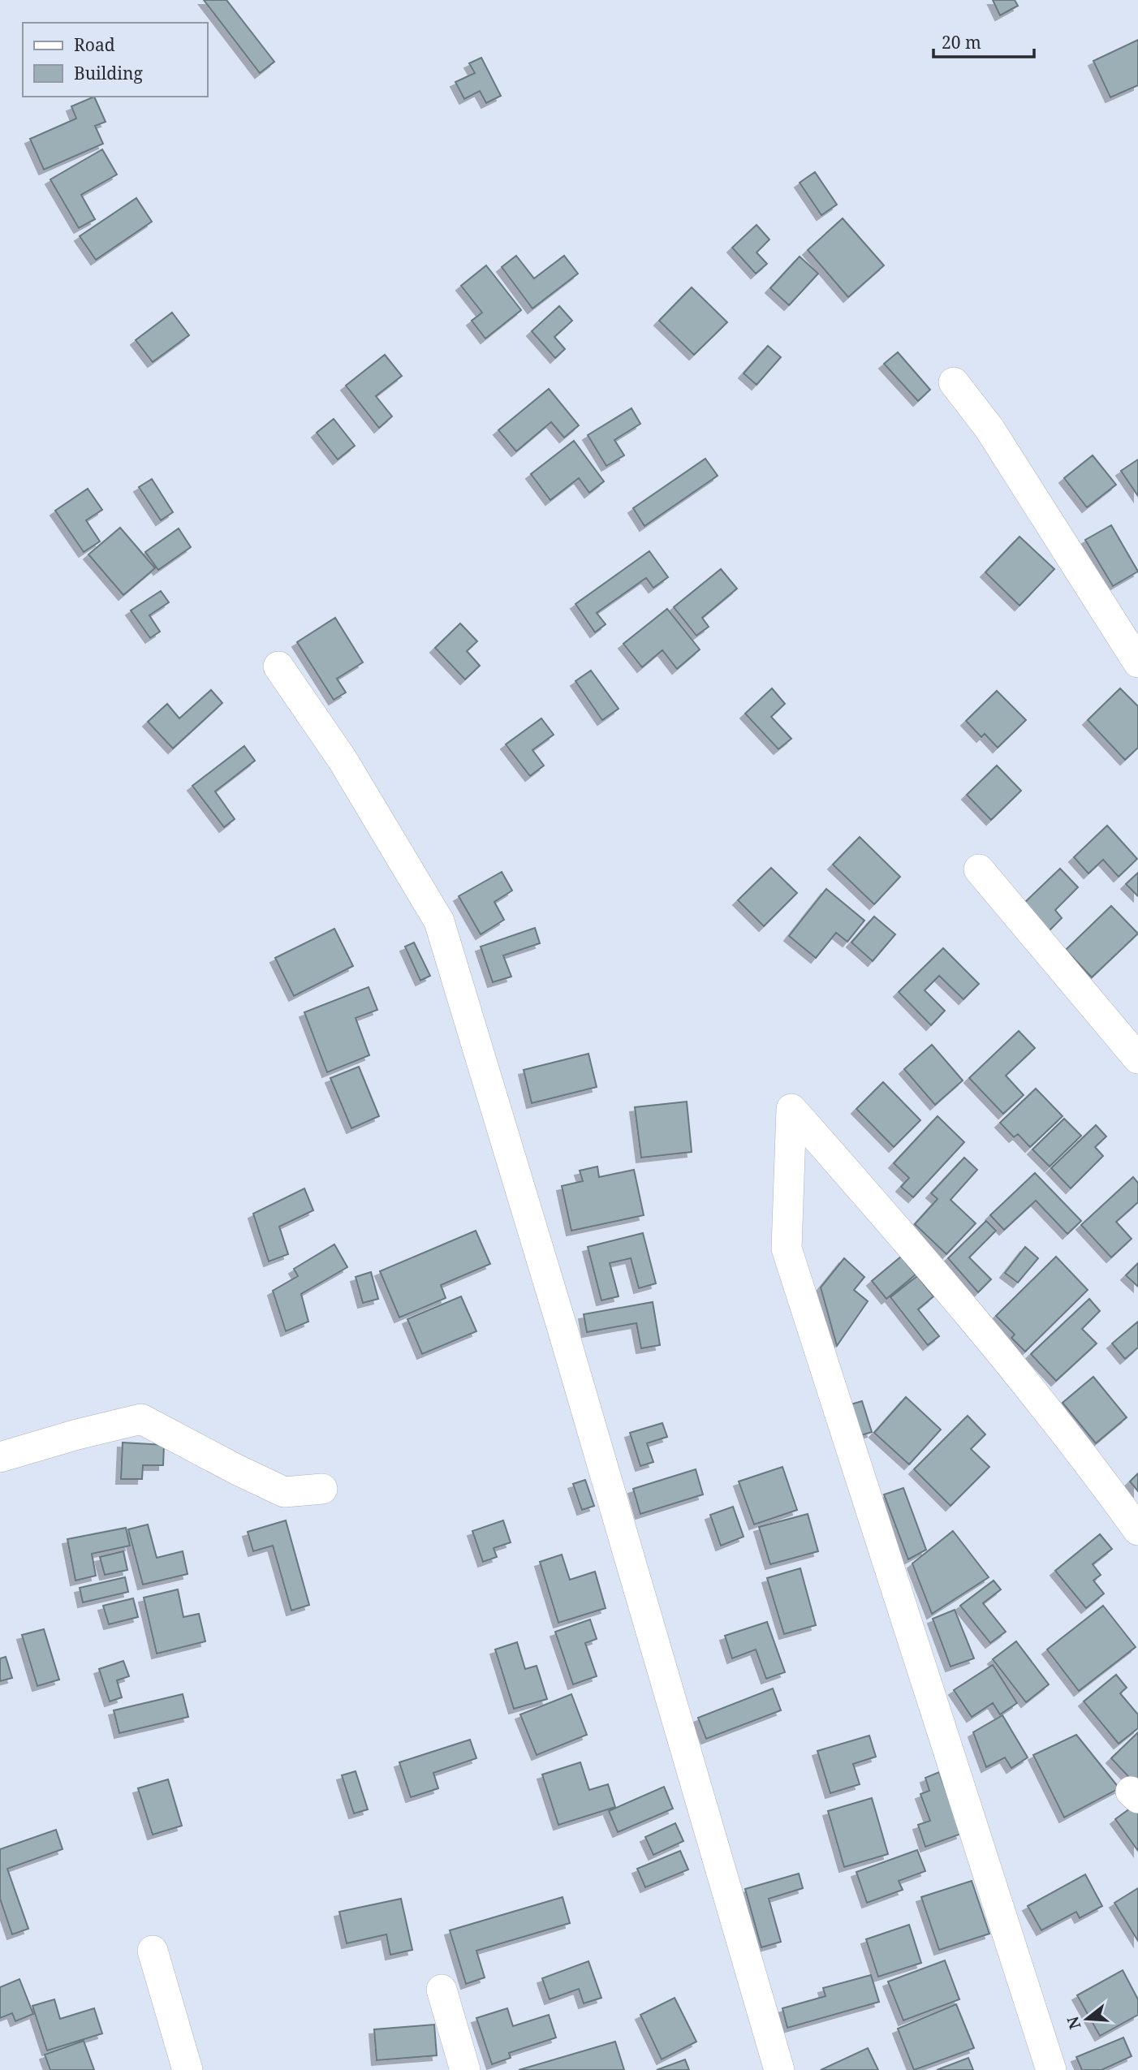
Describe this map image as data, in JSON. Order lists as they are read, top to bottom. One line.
{"legend":["Road","Building"],"scale_bar":"20 m","north":"left"}
